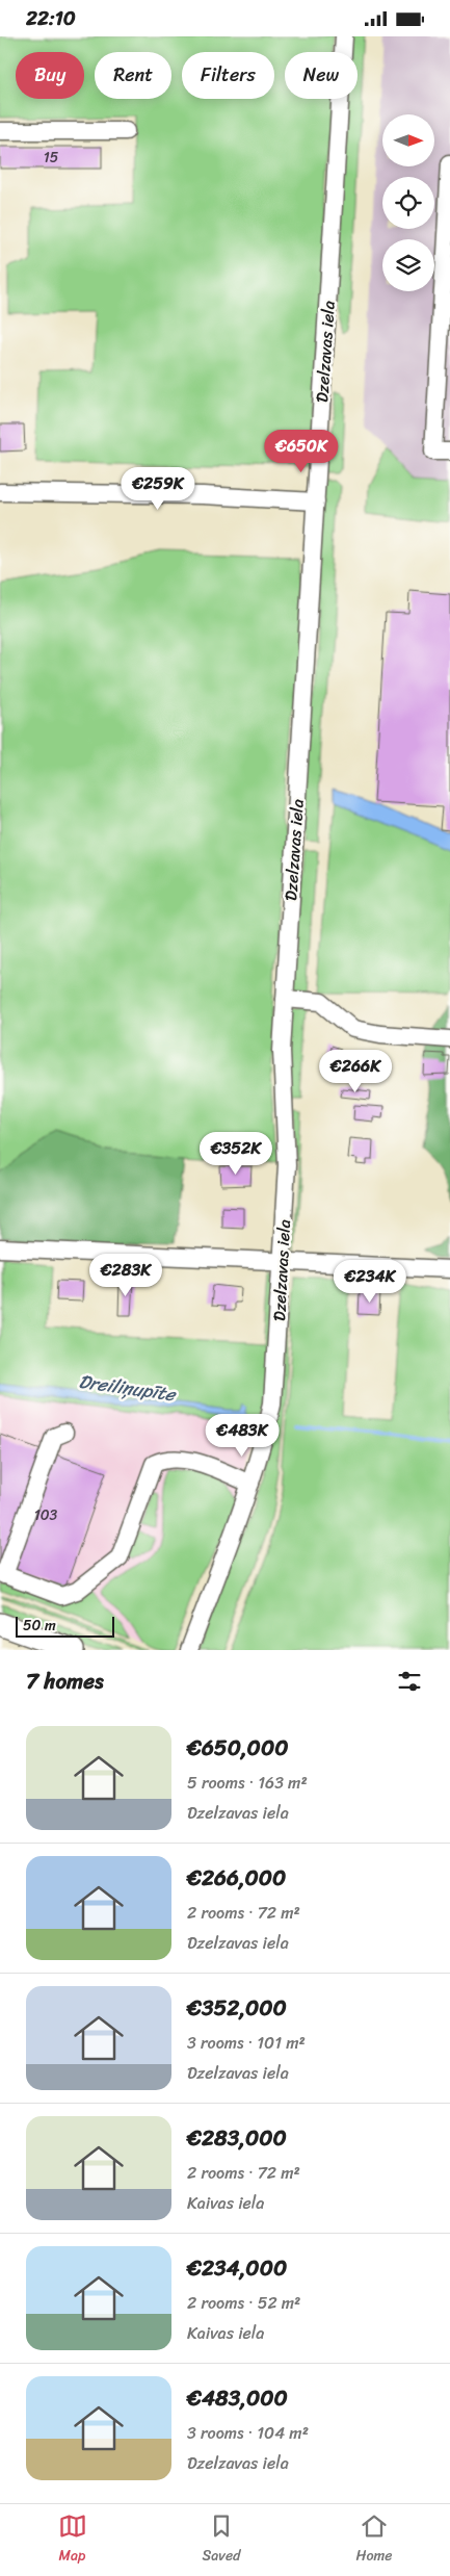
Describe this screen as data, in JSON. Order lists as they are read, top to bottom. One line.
{"streets":{"street":["Dzelzavas iela"]},"water":["Dreiliņupīte"],"house_numbers":["15","103"],"scale_bar":"50 m","north":"right","page":{"status":"22:10","chip":["Buy","Rent","Filters","New"],"price":["€650K","€259K","€266K","€352K","€283K","€234K","€483K"],"scale":"50 m","heading":"7 homes","list":[{"name":"€650,000","note":"5 rooms · 163 m² · Dzelzavas iela"},{"name":"€266,000","note":"2 rooms · 72 m² · Dzelzavas iela"},{"name":"€352,000","note":"3 rooms · 101 m² · Dzelzavas iela"},{"name":"€283,000","note":"2 rooms · 72 m² · Kaivas iela"},{"name":"€234,000","note":"2 rooms · 52 m² · Kaivas iela"},{"name":"€483,000","note":"3 rooms · 104 m² · Dzelzavas iela"}],"tabs":["Map","Saved","Home"]}}
